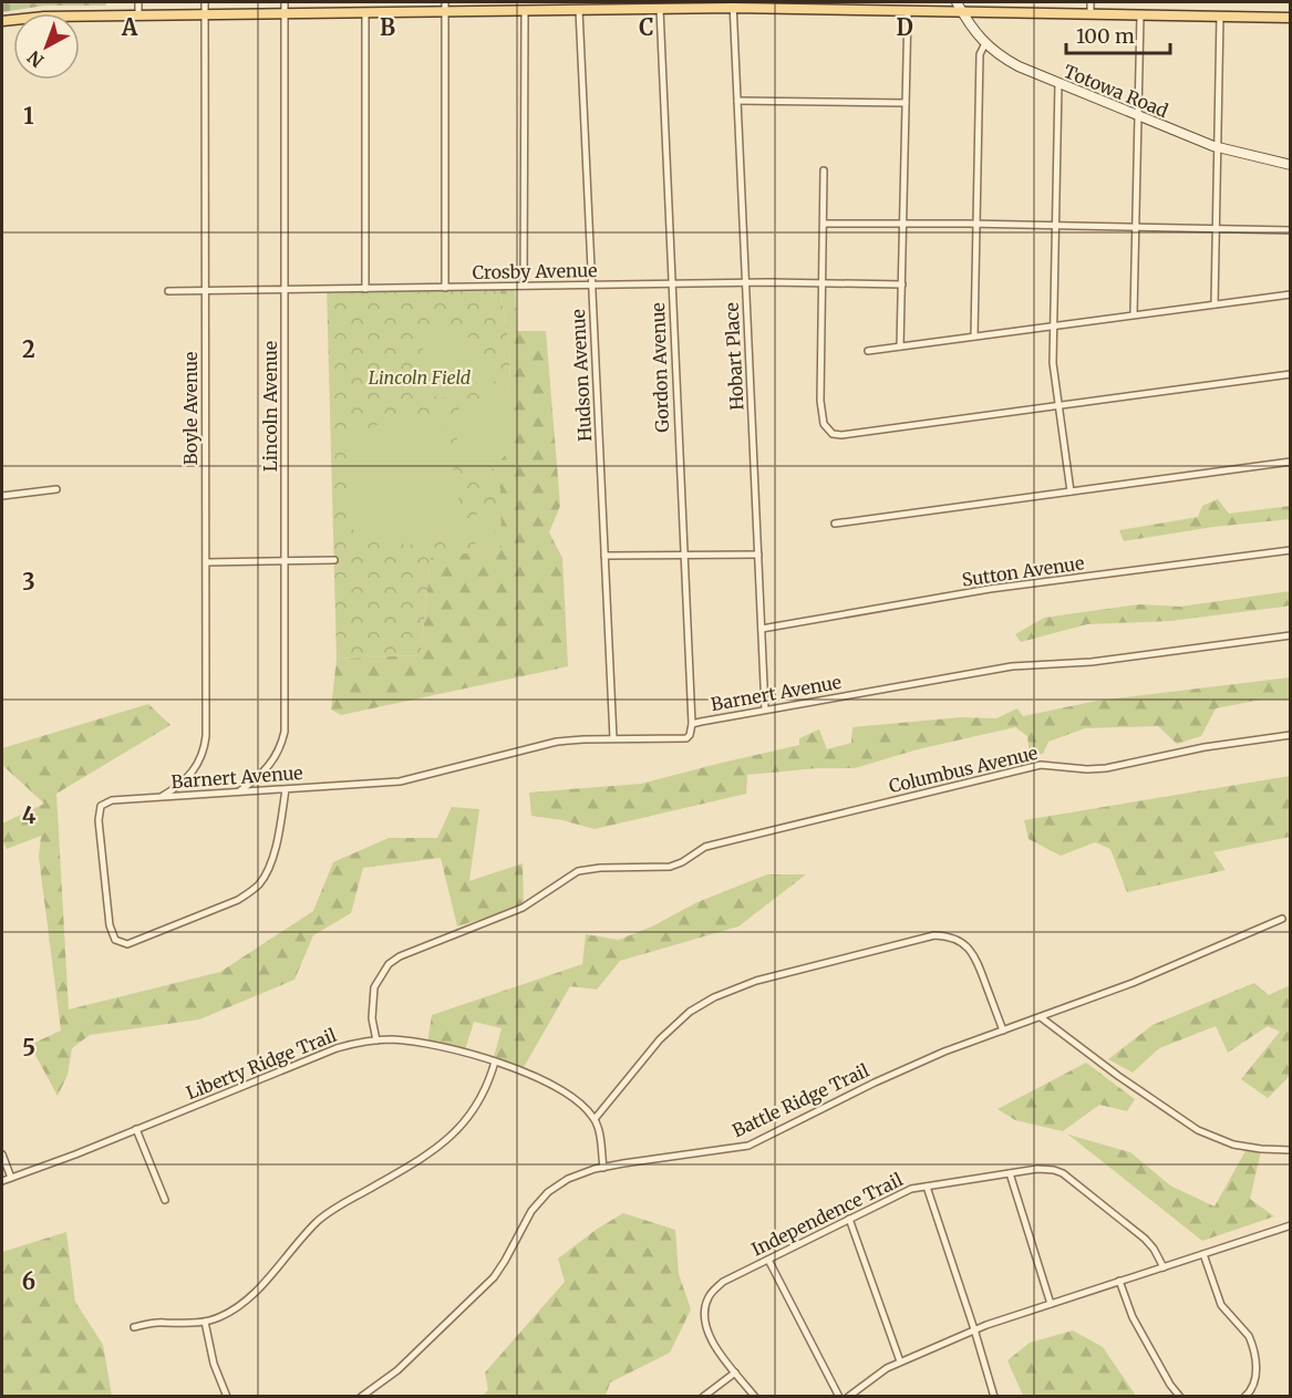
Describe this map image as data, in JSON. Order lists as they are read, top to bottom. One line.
{"streets":{"main road":["Totowa Road"],"street":["Crosby Avenue","Hobart Place","Gordon Avenue","Hudson Avenue","Lincoln Avenue","Boyle Avenue","Sutton Avenue","Barnert Avenue","Columbus Avenue","Liberty Ridge Trail","Battle Ridge Trail","Independence Trail"]},"crossings":[["Crosby Avenue","Hobart Place"],["Crosby Avenue","Gordon Avenue"],["Crosby Avenue","Hudson Avenue"],["Crosby Avenue","Lincoln Avenue"],["Crosby Avenue","Boyle Avenue"],["Hobart Place","Sutton Avenue"],["Hobart Place","Barnert Avenue"],["Gordon Avenue","Barnert Avenue"],["Hudson Avenue","Barnert Avenue"],["Lincoln Avenue","Barnert Avenue"],["Boyle Avenue","Barnert Avenue"],["Columbus Avenue","Liberty Ridge Trail"]],"parks":["Lincoln Field"],"scale_bar":"100 m","north":"bottom left","grid":{"columns":["A","B","C","D"],"rows":["1","2","3","4","5","6"]}}
